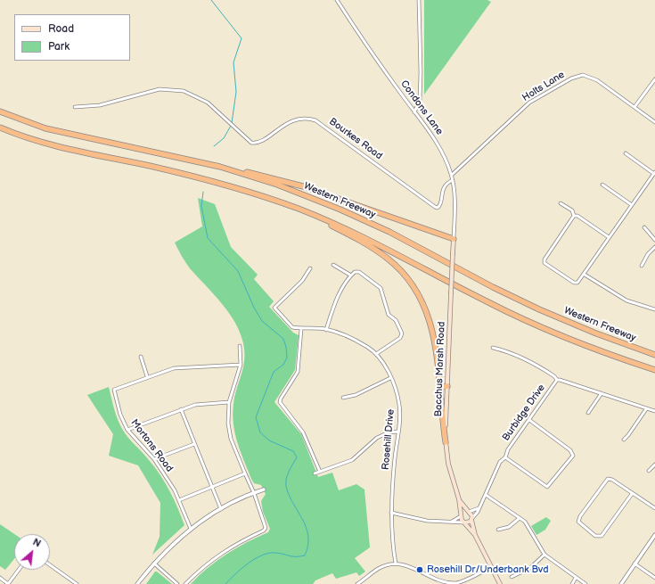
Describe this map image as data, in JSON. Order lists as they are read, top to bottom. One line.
{"streets":{"highway":["Western Freeway"],"main road":["Bacchus Marsh Road"],"street":["Holts Lane","Condons Lane","Bourkes Road","Burbidge Drive","Rosehill Drive","Mortons Road"]},"crossings":[["Holts Lane","Condons Lane"],["Condons Lane","Bourkes Road"],["Condons Lane","Bacchus Marsh Road"],["Bacchus Marsh Road","Burbidge Drive"]],"places":["Rosehill Dr/Underbank Bvd"],"legend":["Road","Park"],"north":"top right"}
